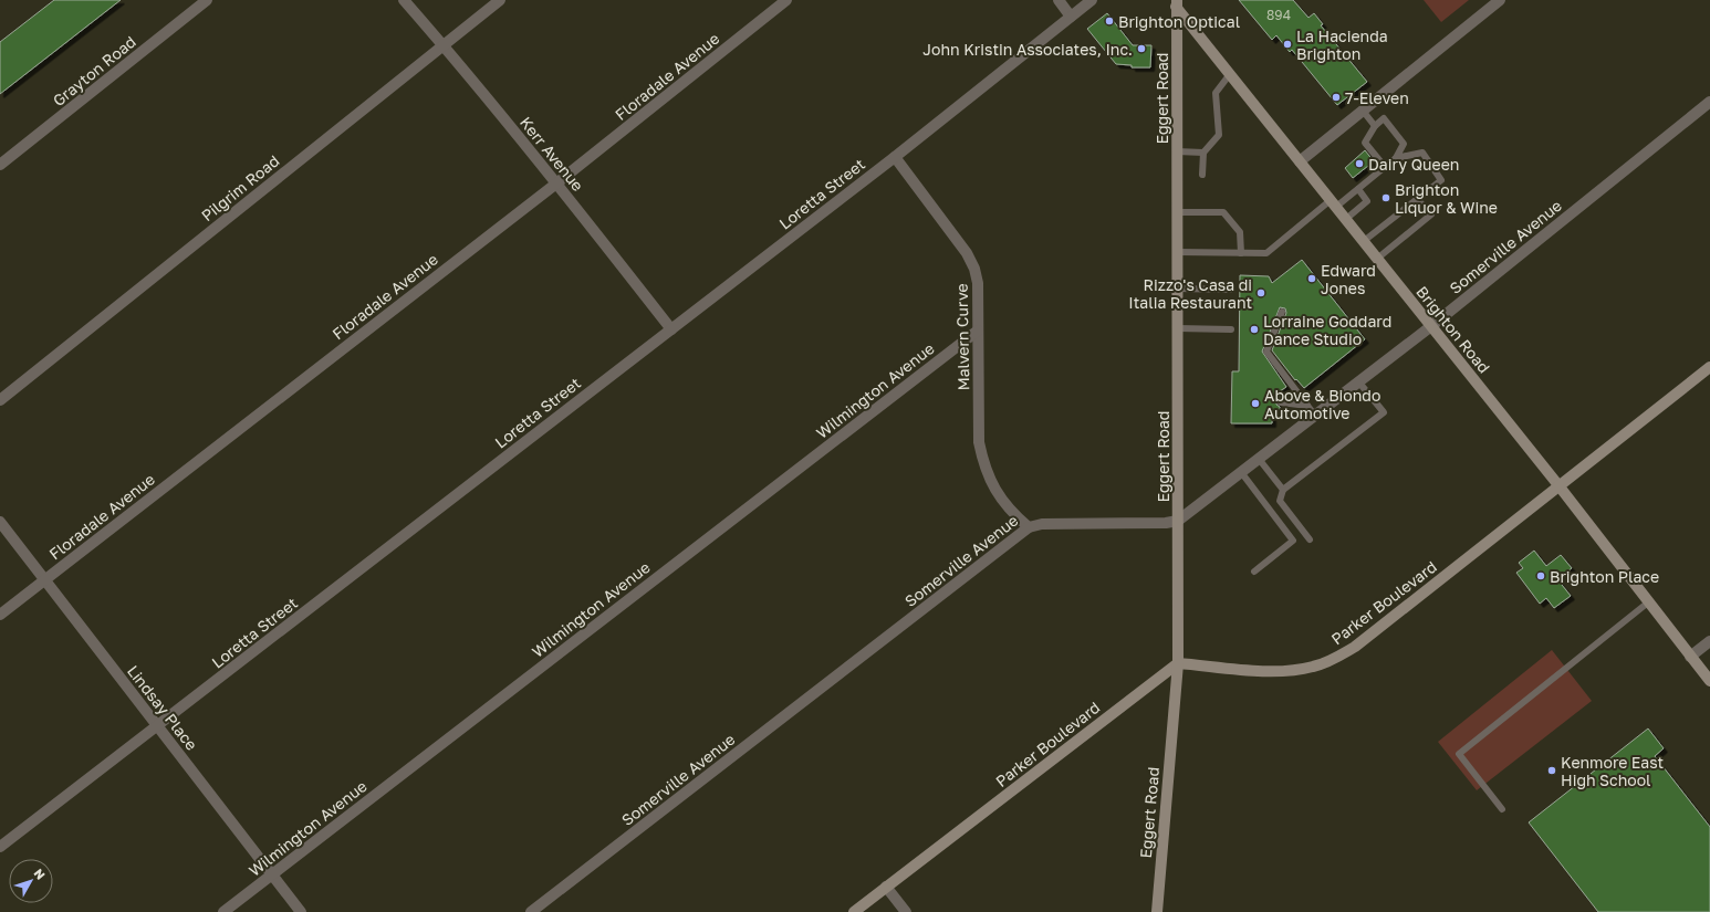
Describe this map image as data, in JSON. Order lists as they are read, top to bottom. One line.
{"streets":{"street":["Grayton Road","Floradale Avenue","Eggert Road","Kerr Avenue","Pilgrim Road","Loretta Street","Somerville Avenue","Brighton Road","Malvern Curve","Wilmington Avenue","Parker Boulevard","Lindsay Place"]},"crossings":[["Floradale Avenue","Kerr Avenue"],["Floradale Avenue","Lindsay Place"],["Eggert Road","Somerville Avenue"],["Eggert Road","Brighton Road"],["Eggert Road","Parker Boulevard"],["Kerr Avenue","Pilgrim Road"],["Kerr Avenue","Loretta Street"],["Loretta Street","Malvern Curve"],["Loretta Street","Lindsay Place"],["Somerville Avenue","Brighton Road"],["Somerville Avenue","Malvern Curve"],["Brighton Road","Parker Boulevard"],["Malvern Curve","Wilmington Avenue"],["Wilmington Avenue","Lindsay Place"]],"places":["Brighton Optical","La Hacienda Brighton","John Kristin Associates, Inc.","7-Eleven","Dairy Queen","Brighton Liquor & Wine","Edward Jones","Rizzo's Casa di Italia Restaurant","Lorraine Goddard Dance Studio","Above & Biondo Automotive","Brighton Place","Kenmore East High School"],"house_numbers":["894"],"north":"top right"}
